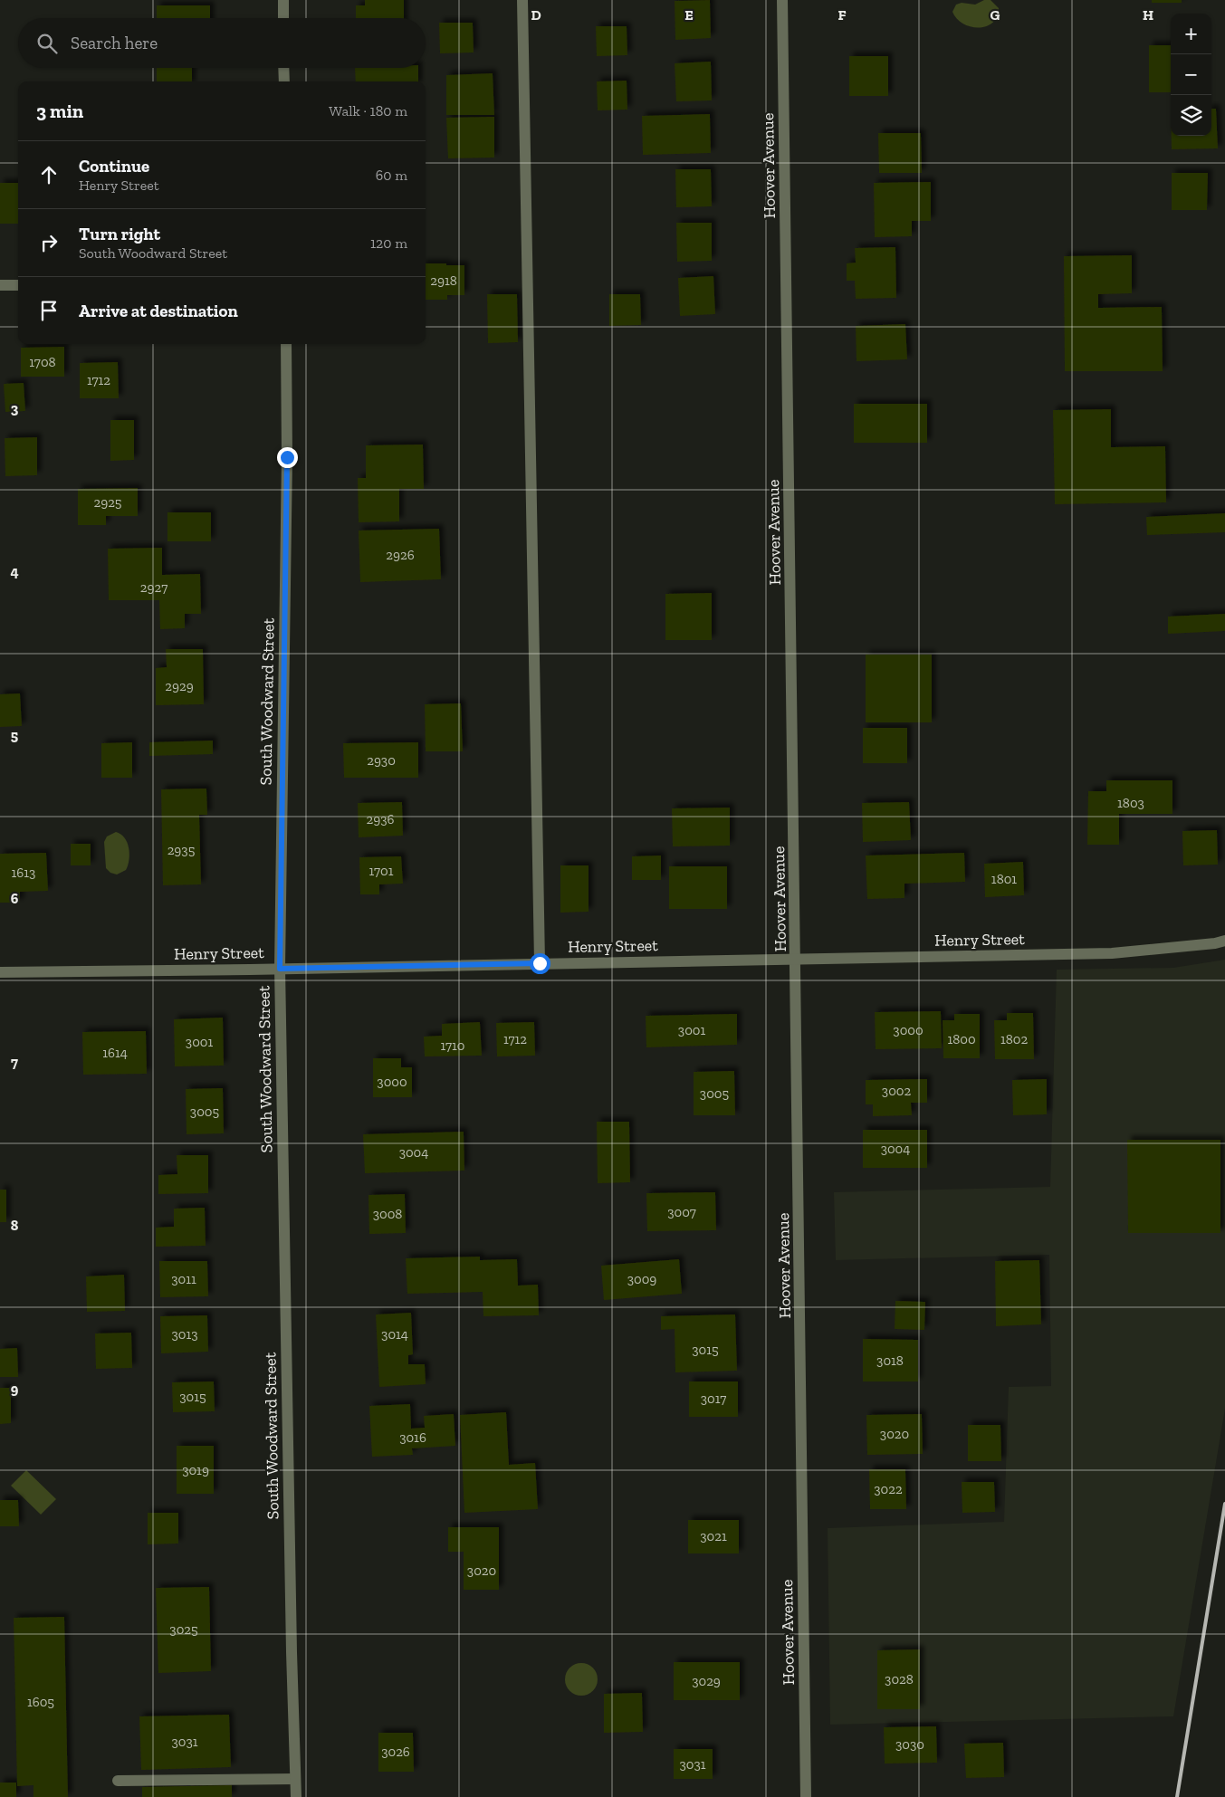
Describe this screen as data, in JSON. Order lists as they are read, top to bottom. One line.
{"streets":{"street":["Hoover Avenue","South Woodward Street","Henry Street"]},"crossings":[["Hoover Avenue","Henry Street"],["South Woodward Street","Henry Street"]],"house_numbers":["2918","1708","1712","2925","2926","2927","2929","2930","1803","2936","2935","1701","1613","1801","3001","3000","1712","1800","1802","3001","1710","1614","3000","3002","3005","3005","3004","3004","3007","3008","3011","3009","3013","3014","3015","3018","3015","3017","3020","3016","3019","3022","3021","3020","3025","3028","3029","1605","3031","3030","3026","3031"],"page":{"map_buttons":["+","−"],"search":"Search here","heading":["3 min","Walk · 180 m"],"list":[["Continue","Henry Street","60 m"],["Turn right","South Woodward Street","120 m"],"Arrive at destination"]},"grid":{"columns":["D","E","F","G","H"],"rows":["3","4","5","6","7","8","9"]}}
